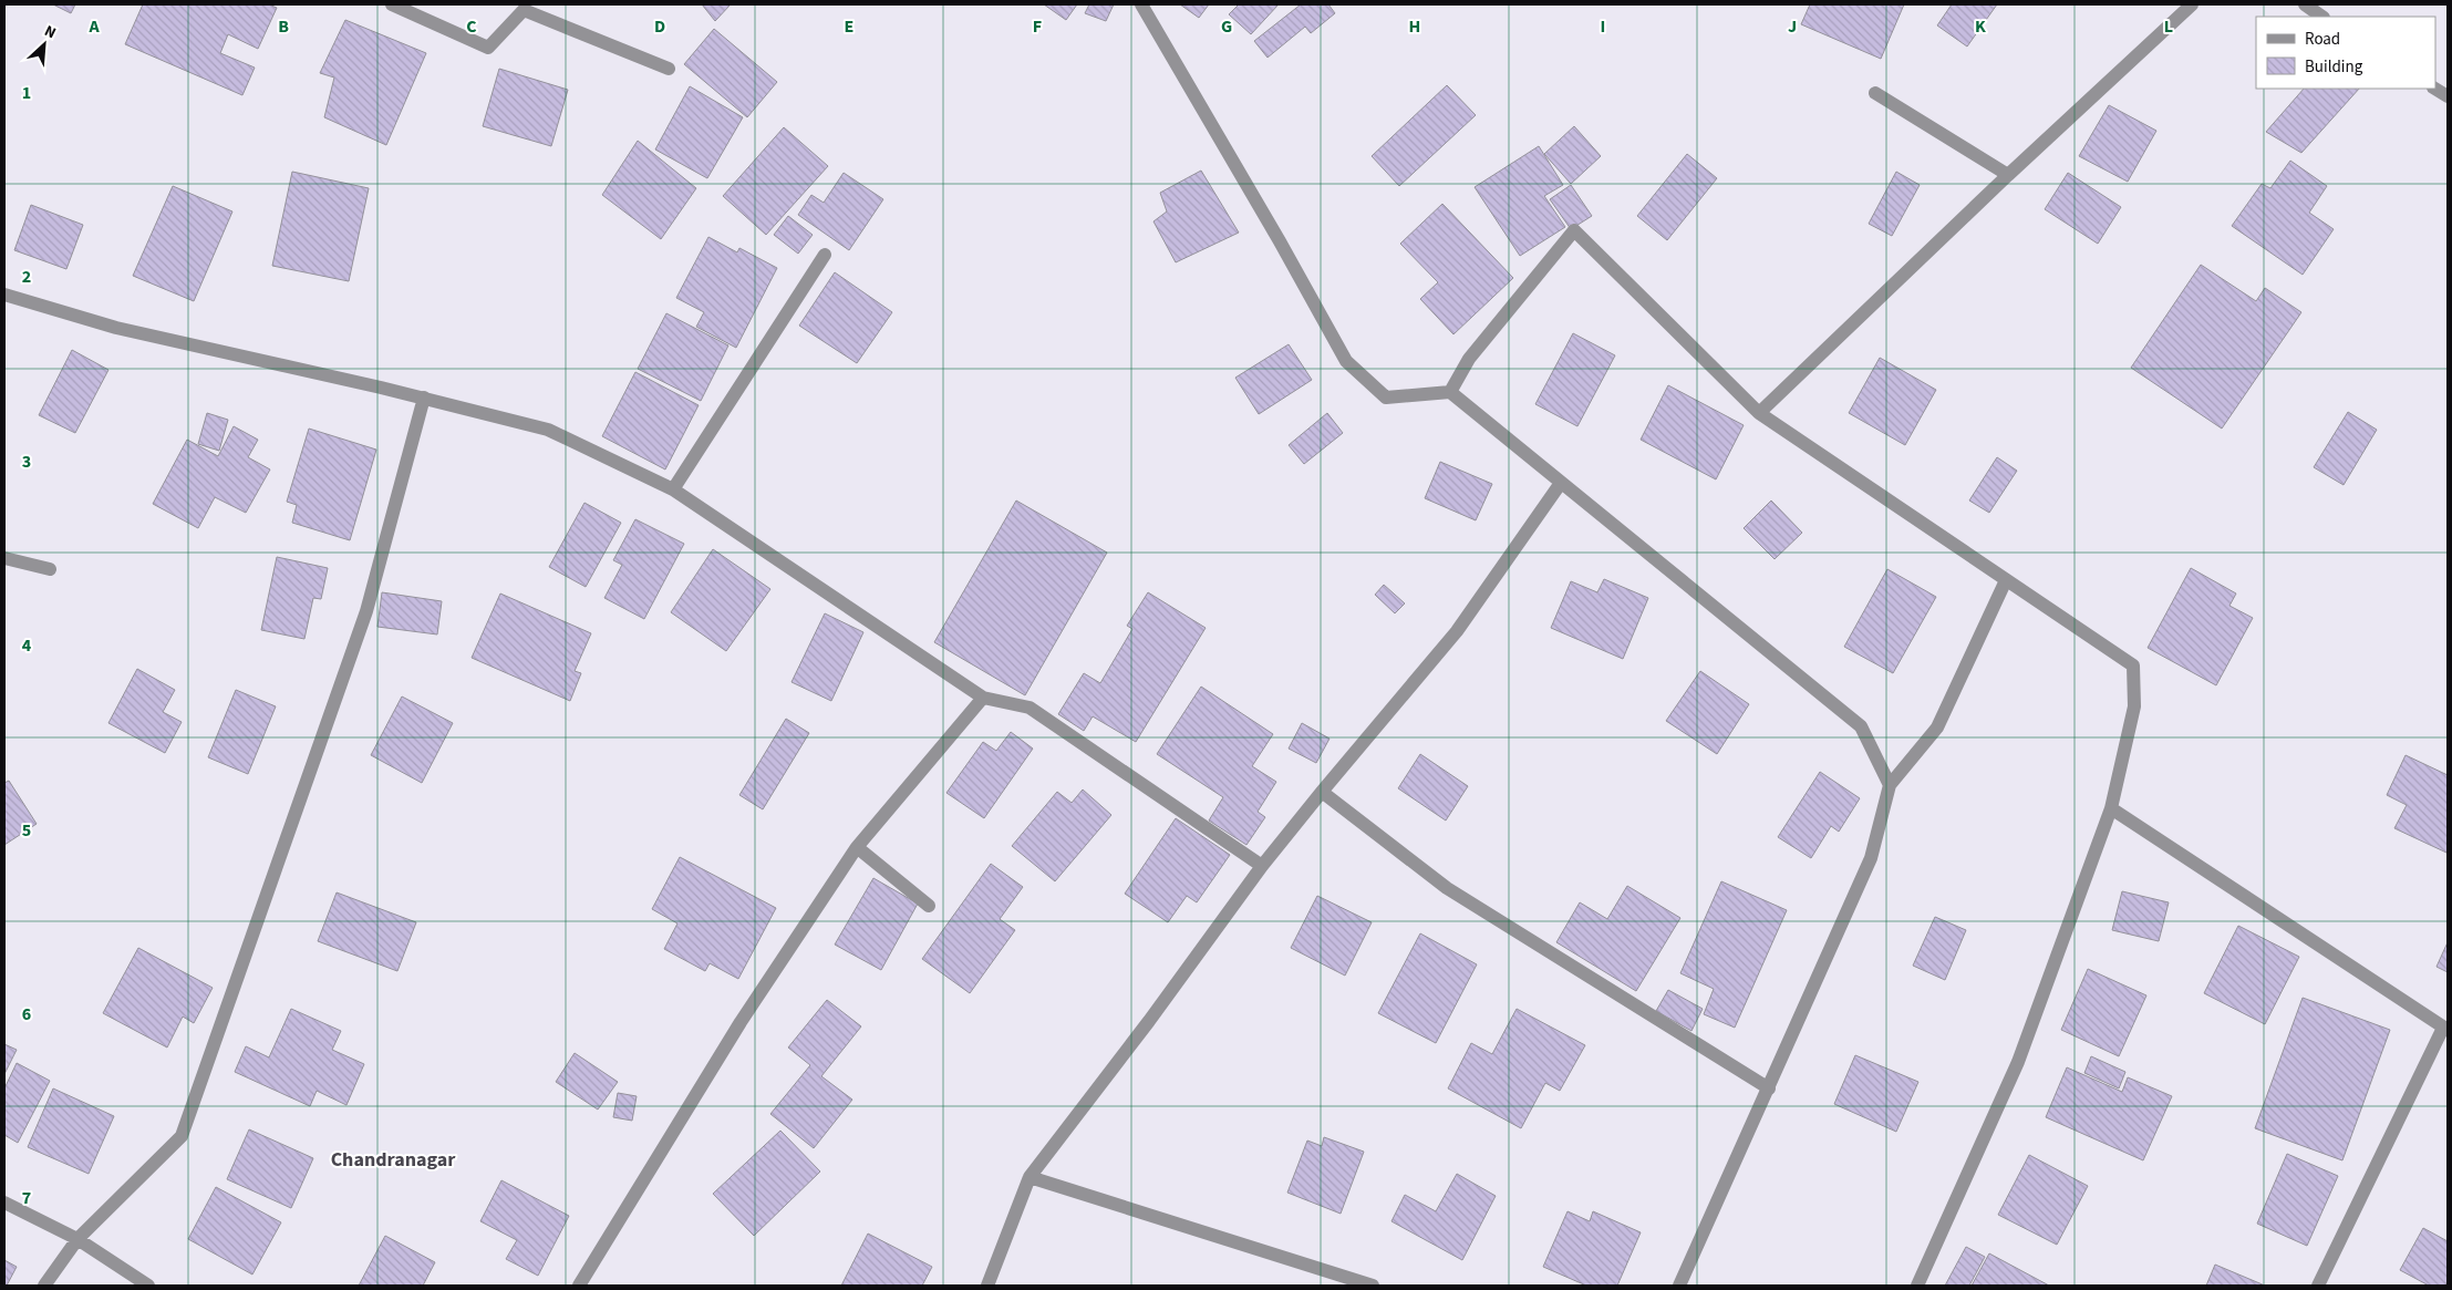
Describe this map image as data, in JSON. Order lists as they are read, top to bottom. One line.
{"districts":["Chandranagar"],"legend":["Road","Building"],"north":"top right","grid":{"columns":["A","B","C","D","E","F","G","H","I","J","K","L"],"rows":["1","2","3","4","5","6","7"]}}
